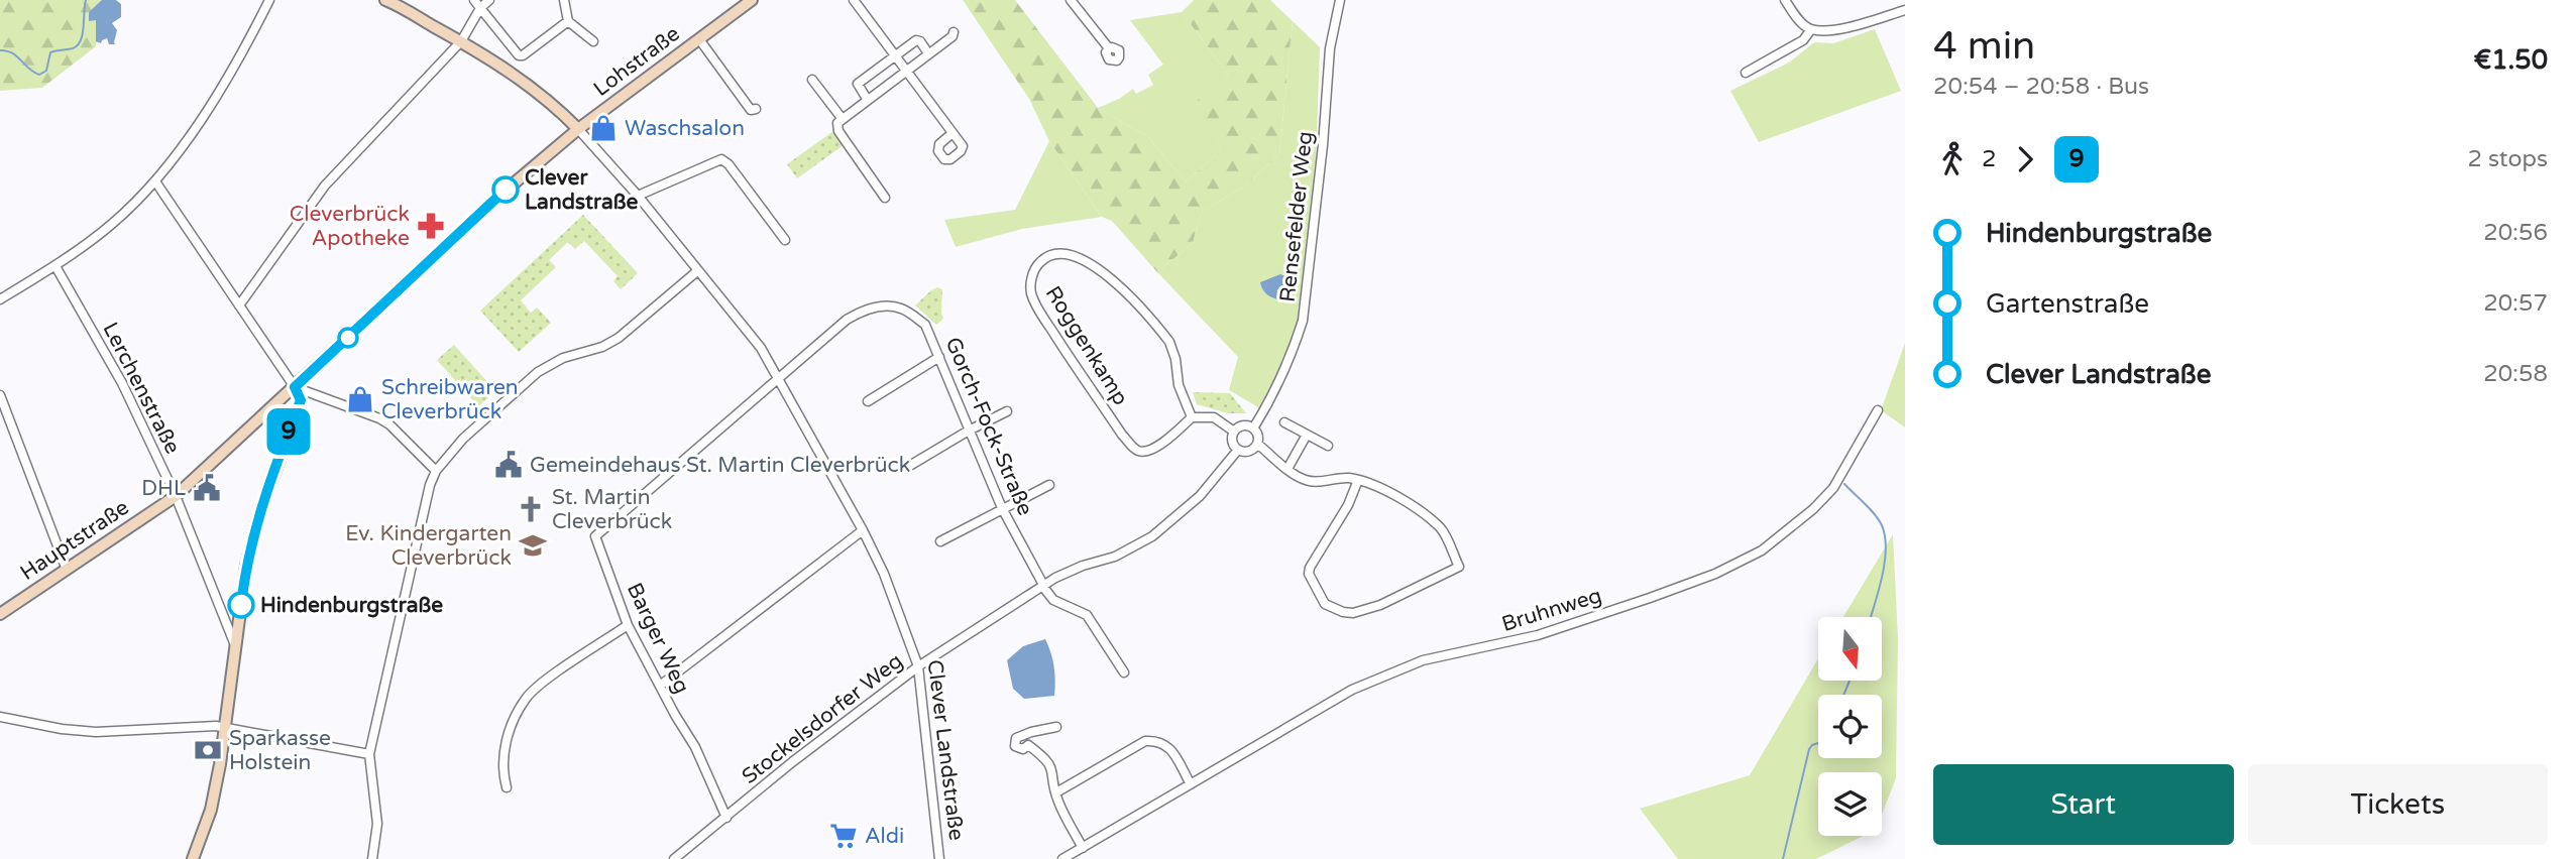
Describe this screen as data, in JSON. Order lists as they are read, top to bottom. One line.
{"streets":{"main road":["Lohstraße","Hauptstraße","Clever Landstraße"],"street":["Rensefelder Weg","Roggenkamp","Lerchenstraße","Gorch-Fock-Straße","Bruhnweg","Barger Weg","Stockelsdorfer Weg"]},"crossings":[["Lohstraße","Hauptstraße"],["Lohstraße","Clever Landstraße"],["Rensefelder Weg","Stockelsdorfer Weg"],["Lerchenstraße","Hauptstraße"],["Gorch-Fock-Straße","Barger Weg"],["Gorch-Fock-Straße","Stockelsdorfer Weg"],["Gorch-Fock-Straße","Clever Landstraße"],["Hauptstraße","Clever Landstraße"],["Barger Weg","Stockelsdorfer Weg"],["Barger Weg","Clever Landstraße"],["Stockelsdorfer Weg","Clever Landstraße"]],"places":{"shop":["Waschsalon","Schreibwaren Cleverbrück"],"other":["Clever Landstraße","Hindenburgstraße"],"pharmacy":["Cleverbrück Apotheke"],"public building":["Gemeindehaus St. Martin Cleverbrück","DHL"],"church":["St. Martin Cleverbrück"],"school or university":["Ev. Kindergarten Cleverbrück"],"bank":["Sparkasse Holstein"],"supermarket":["Aldi"]},"lines":["bus line 9"],"north":"bottom","page":{"on_map":"9","heading":["4 min","20:54 – 20:58 · Bus","€1.50"],"legs":["2","9","2 stops"],"list":[{"name":"Hindenburgstraße","value":"20:56"},{"name":"Gartenstraße","value":"20:57"},{"name":"Clever Landstraße","value":"20:58"}],"buttons":["Start","Tickets"]}}
